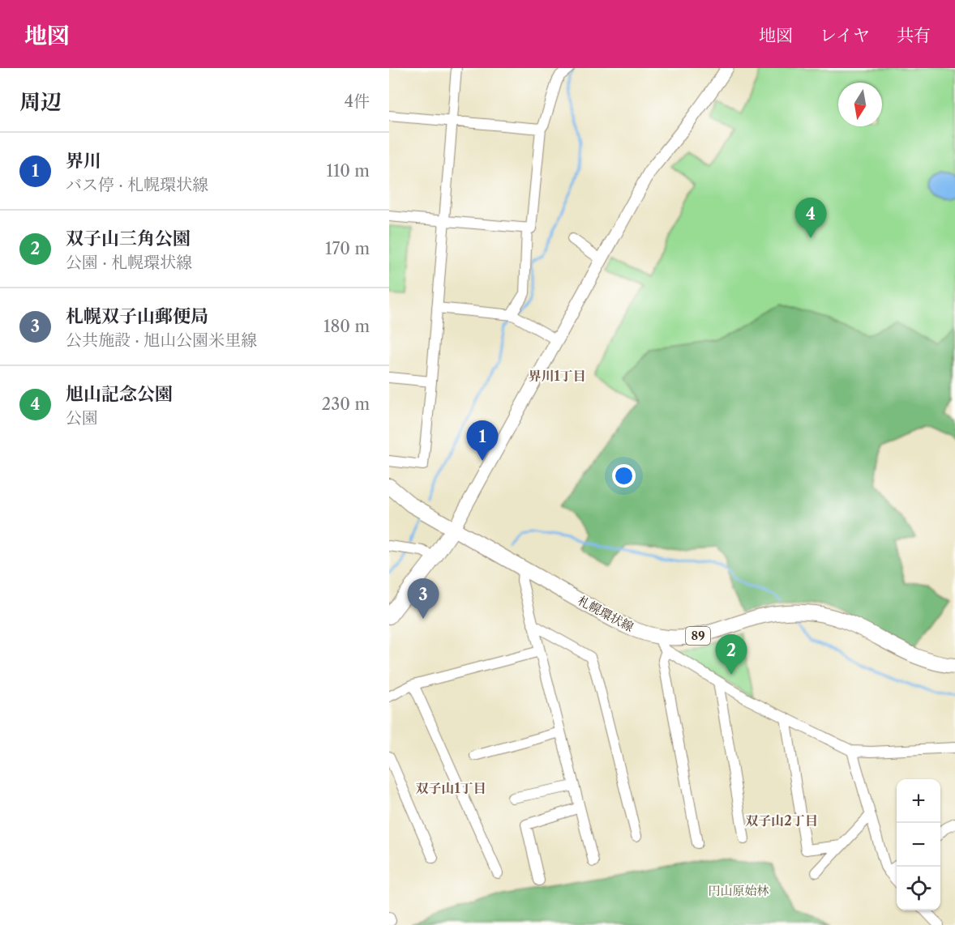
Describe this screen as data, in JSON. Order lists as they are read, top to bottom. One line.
{"streets":{"main road":["札幌環状線","89"]},"districts":["界川1丁目","双子山1丁目","双子山2丁目"],"parks":["円山原始林"],"north":"bottom","page":{"header":"地図","nav":["地図","レイヤ","共有"],"heading":["周辺","4件"],"list":[{"mark":"1","name":"界川","note":"バス停 · 札幌環状線","value":"110 m"},{"mark":"2","name":"双子山三角公園","note":"公園 · 札幌環状線","value":"170 m"},{"mark":"3","name":"札幌双子山郵便局","note":"公共施設 · 旭山公園米里線","value":"180 m"},{"mark":"4","name":"旭山記念公園","note":"公園","value":"230 m"}],"pins":["4","1","3","2"],"map_buttons":["+","−"]}}
